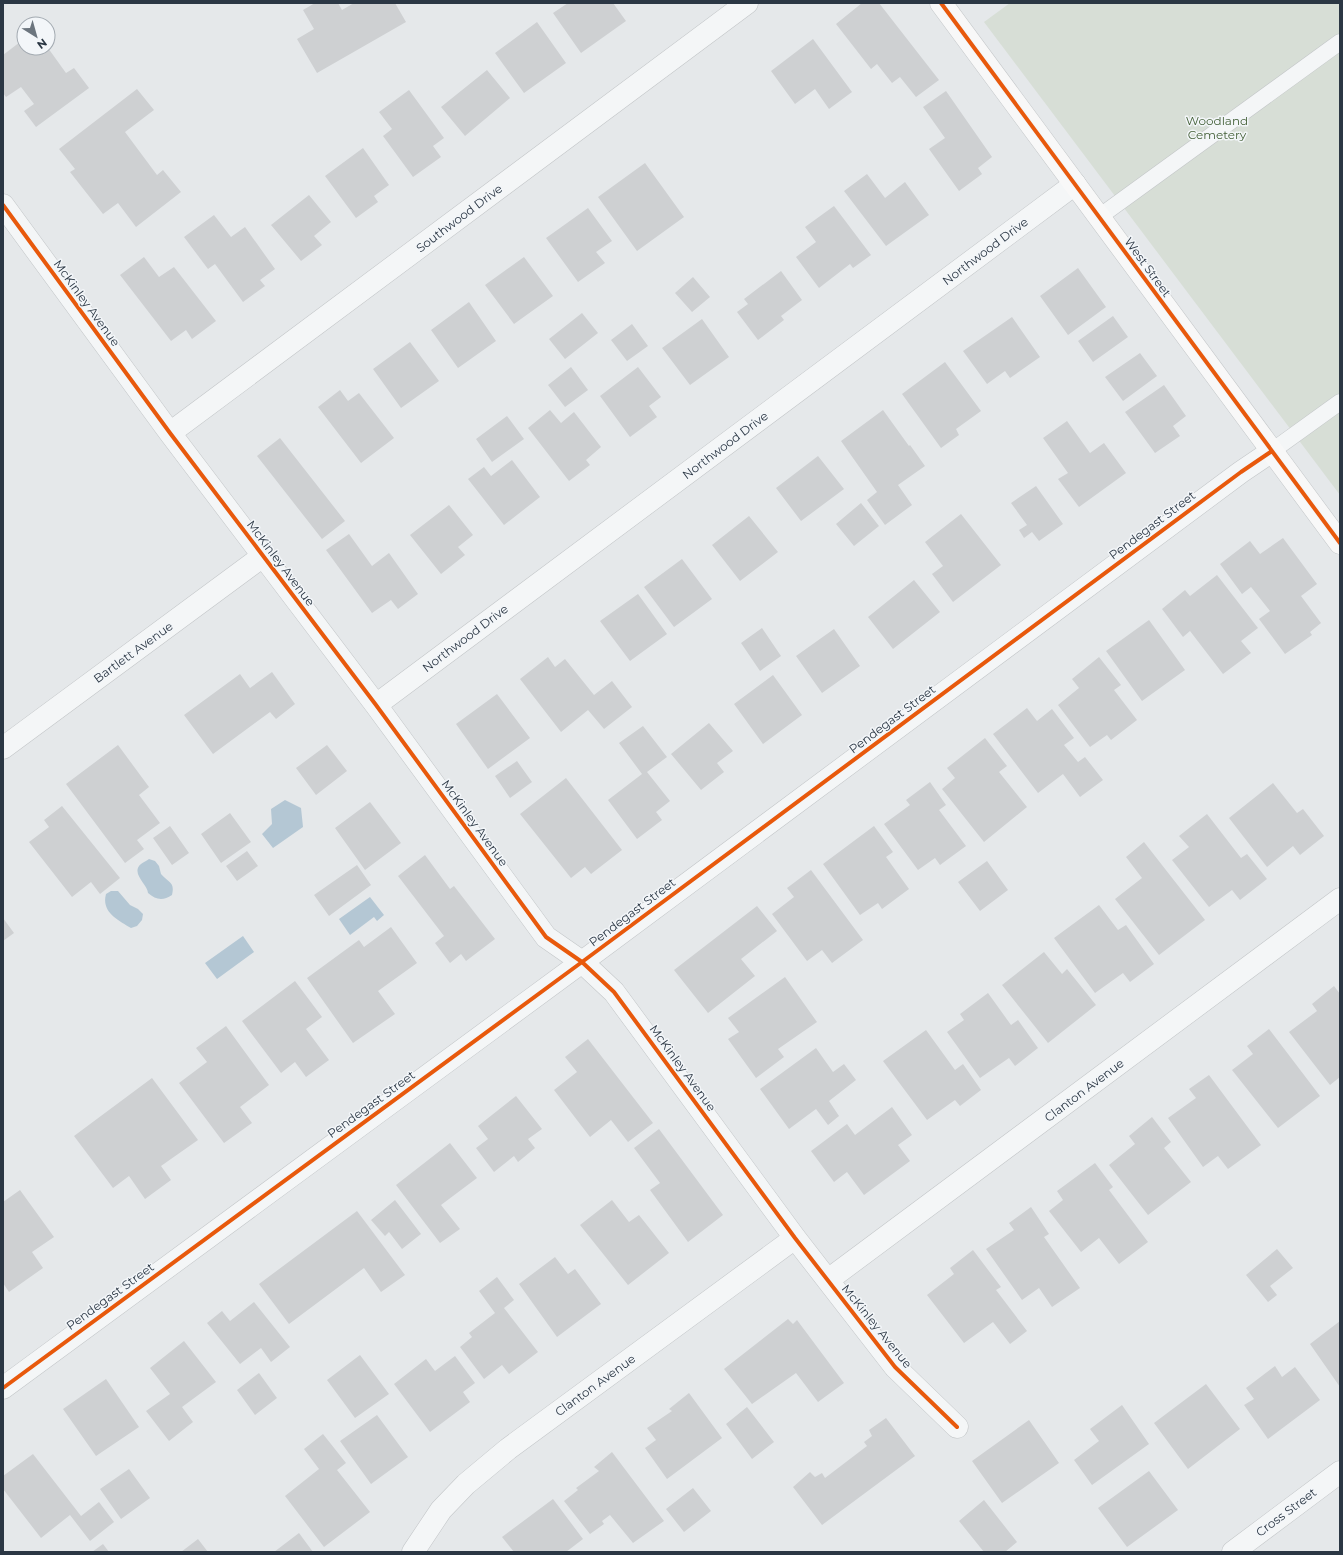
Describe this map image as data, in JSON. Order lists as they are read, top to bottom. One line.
{"streets":{"main road":["West Street"],"street":["Southwood Drive","Northwood Drive","McKinley Avenue","Pendegast Street","Bartlett Avenue","Clanton Avenue","Cross Street"]},"crossings":[["Southwood Drive","McKinley Avenue"],["Northwood Drive","West Street"],["Northwood Drive","McKinley Avenue"],["West Street","Pendegast Street"],["McKinley Avenue","Pendegast Street"],["McKinley Avenue","Bartlett Avenue"],["McKinley Avenue","Clanton Avenue"]],"parks":["Woodland Cemetery"],"north":"bottom right"}
